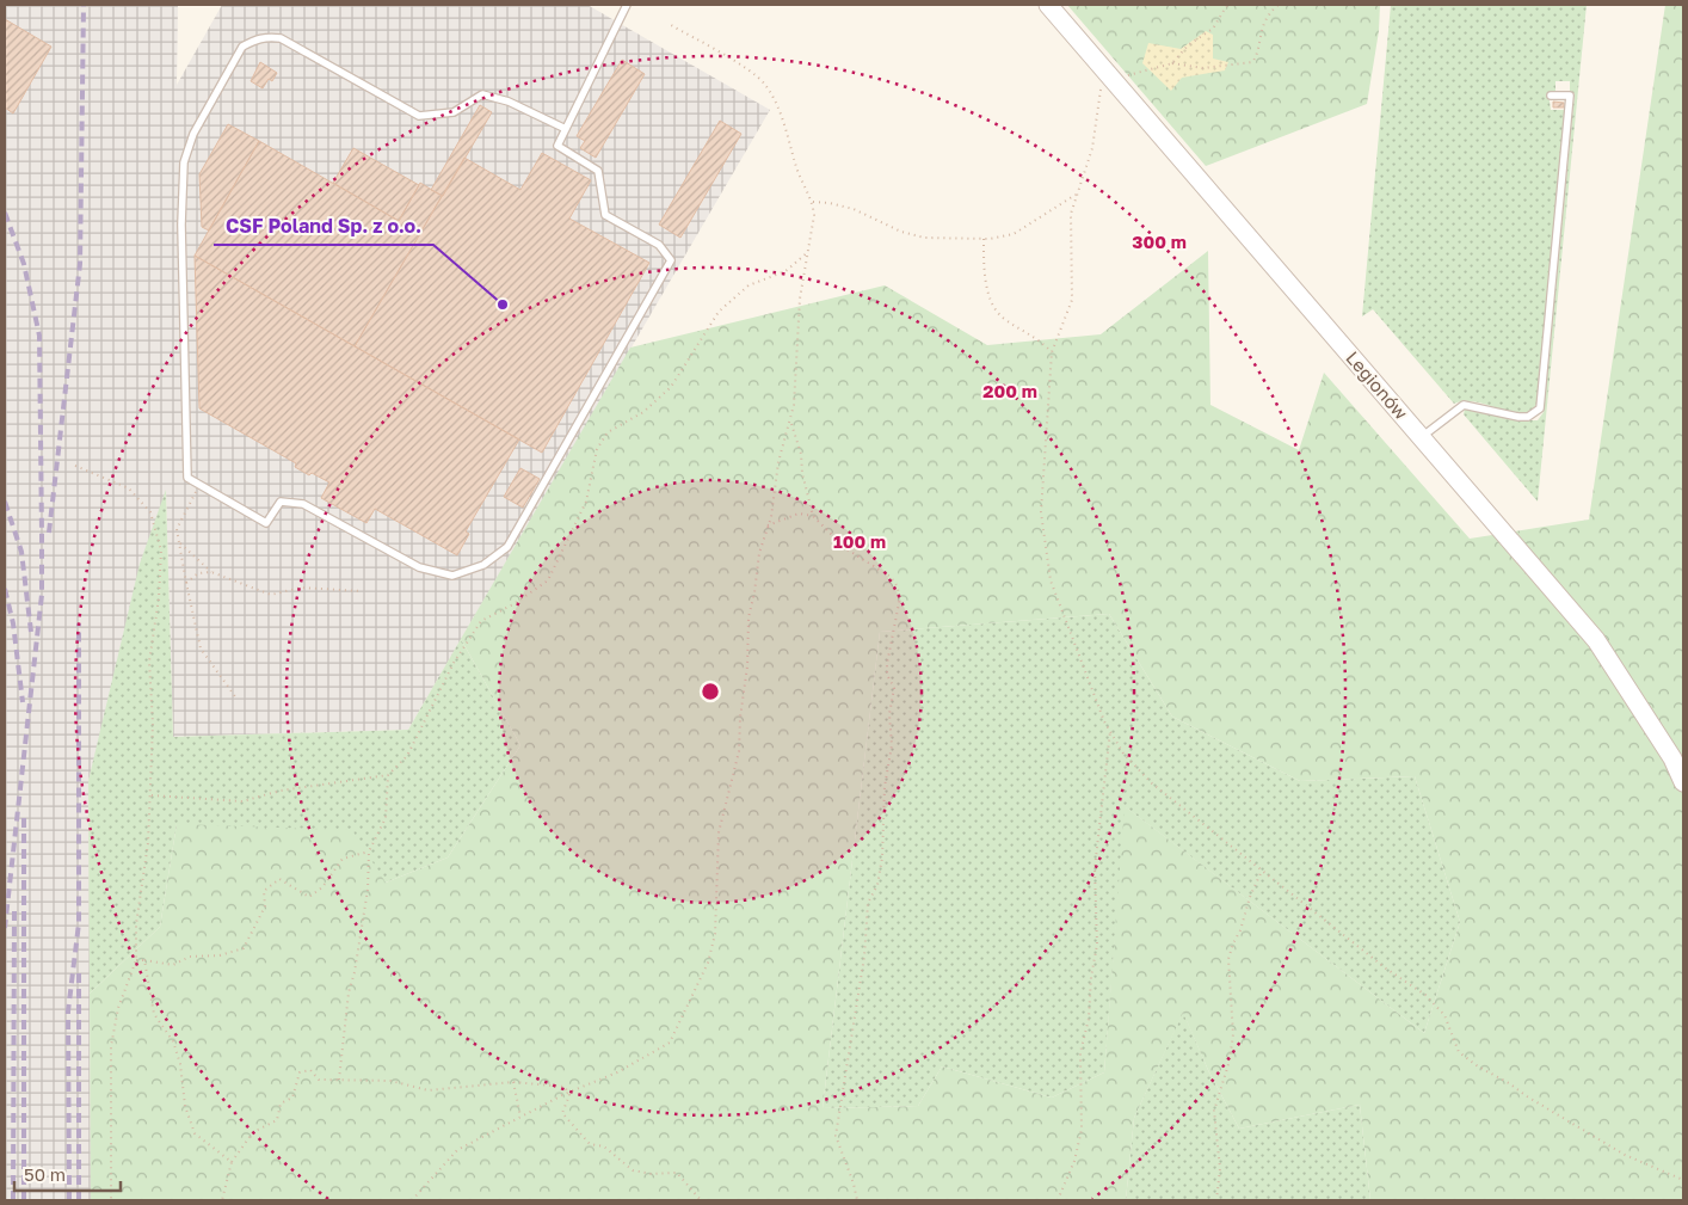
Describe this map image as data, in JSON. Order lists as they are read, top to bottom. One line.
{"streets":{"street":["Legionów"]},"places":["CSF Poland Sp. z o.o."],"scale_bar":"50 m","rings":["300 m","200 m","100 m"]}
